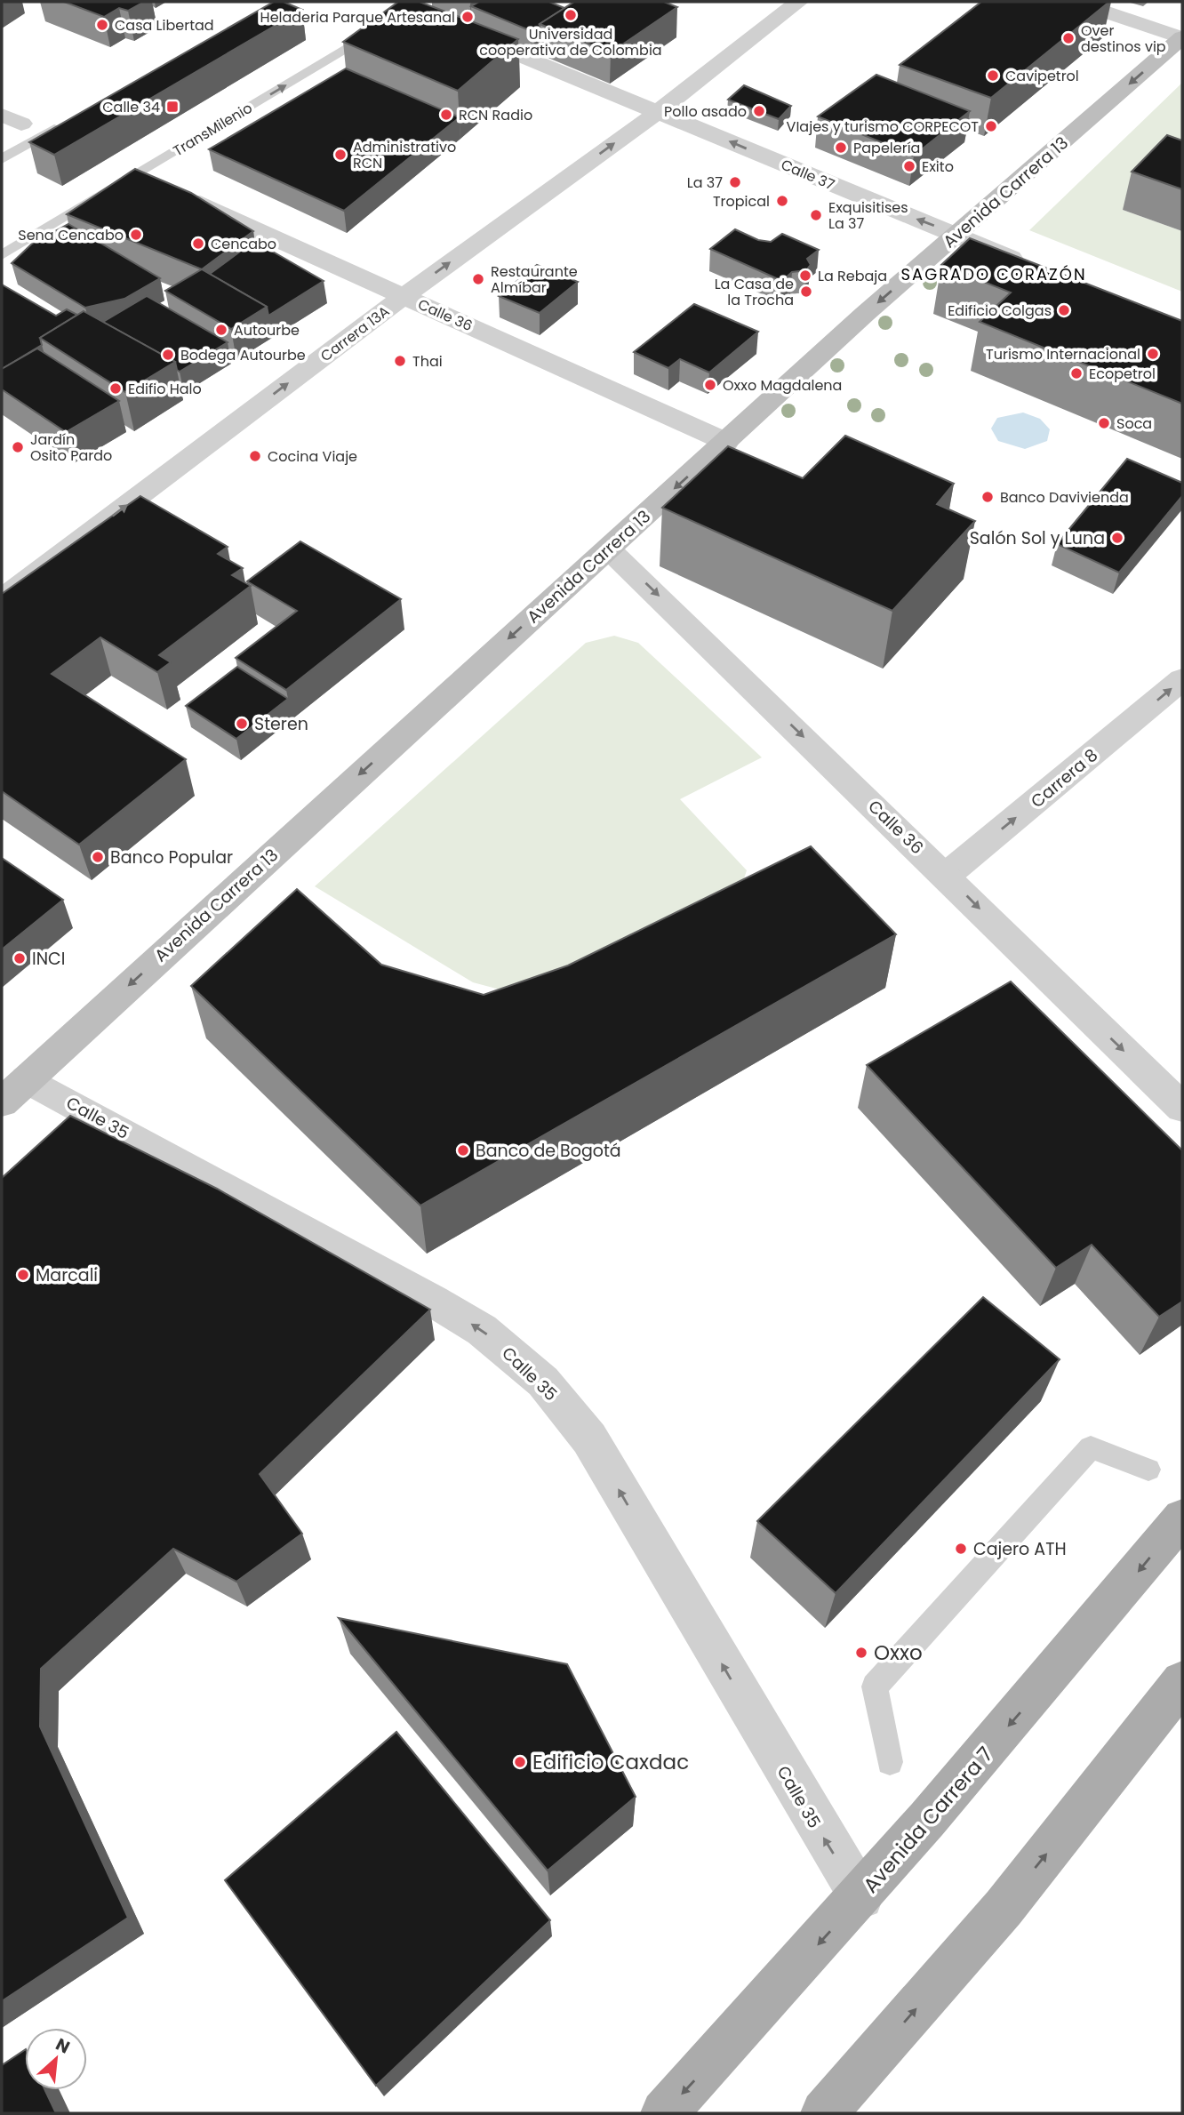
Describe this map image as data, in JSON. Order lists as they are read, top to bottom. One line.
{"streets":{"main road":["Avenida Carrera 13","Avenida Carrera 7"],"street":["Calle 37","Calle 36","Carrera 13A","Carrera 8","Calle 35"],"lane":["TransMilenio"]},"crossings":[["Calle 37","Avenida Carrera 13"],["Calle 37","Carrera 13A"],["Avenida Carrera 13","Calle 36"],["Avenida Carrera 13","Calle 35"],["Calle 36","Carrera 13A"],["Calle 36","Carrera 8"],["Calle 35","Avenida Carrera 7"]],"one_way":["TransMilenio","Calle 37","Avenida Carrera 13","Calle 36","Carrera 13A","Carrera 8","Calle 35"],"districts":["SAGRADO CORAZÓN"],"places":{"other":["Universidad cooperativa de Colombia","Heladeria Parque Artesanal","Casa Libertad","Over destinos vip","Cavipetrol","Pollo asado","RCN Radio","VIajes y turismo CORPECOT","Papelería","Administrativo RCN","Exito","La 37","Tropical","Exquisitises La 37","Sena Cencabo","Cencabo","La Rebaja","Restaurante Almíbar","La Casa de la Trocha","Edificio Colgas","Autourbe","Turismo Internacional","Bodega Autourbe","Thai","Ecopetrol","Oxxo Magdalena","Edifio Halo","Soca","Jardín Osito Pardo","Cocina Viaje","Banco Davivienda","Salón Sol y Luna","Steren","Banco Popular","INCI","Banco de Bogotá","Marcali","Cajero ATH","Oxxo","Edificio Caxdac"],"transit":["Calle 34"]},"north":"top right"}
